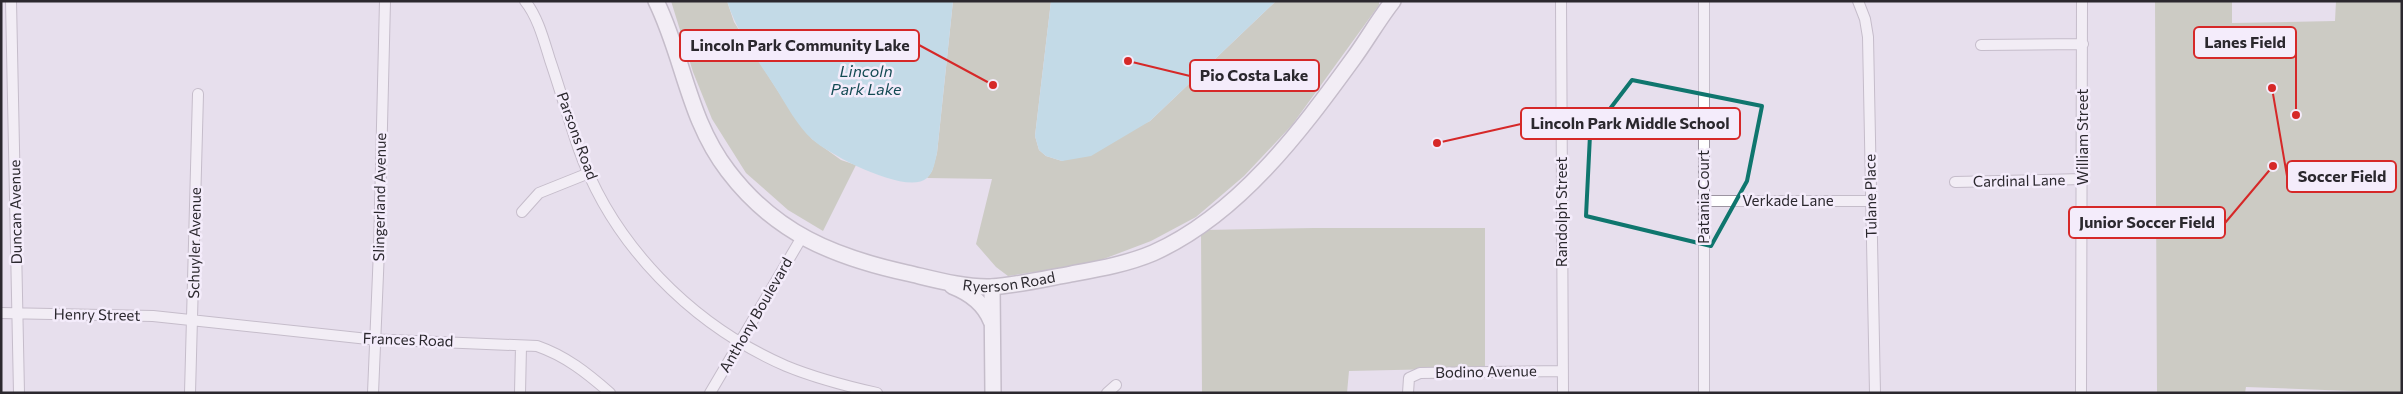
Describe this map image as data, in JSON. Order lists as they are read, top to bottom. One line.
{"streets":{"main road":["Ryerson Road"],"street":["Parsons Road","William Street","Cardinal Lane","Tulane Place","Slingerland Avenue","Patania Court","Verkade Lane","Duncan Avenue","Randolph Street","Schuyler Avenue","Henry Street","Anthony Boulevard","Frances Road","Bodino Avenue"]},"crossings":[["Parsons Road","Anthony Boulevard"],["William Street","Cardinal Lane"],["Tulane Place","Verkade Lane"],["Slingerland Avenue","Frances Road"],["Patania Court","Verkade Lane"],["Duncan Avenue","Henry Street"],["Randolph Street","Bodino Avenue"],["Schuyler Avenue","Henry Street"],["Schuyler Avenue","Frances Road"],["Ryerson Road","Anthony Boulevard"],["Henry Street","Frances Road"]],"water":["Lincoln Park Lake"],"places":["Pio Costa Lake","Lincoln Park Community Lake","Soccer Field","Lanes Field","Lincoln Park Middle School","Junior Soccer Field"]}
